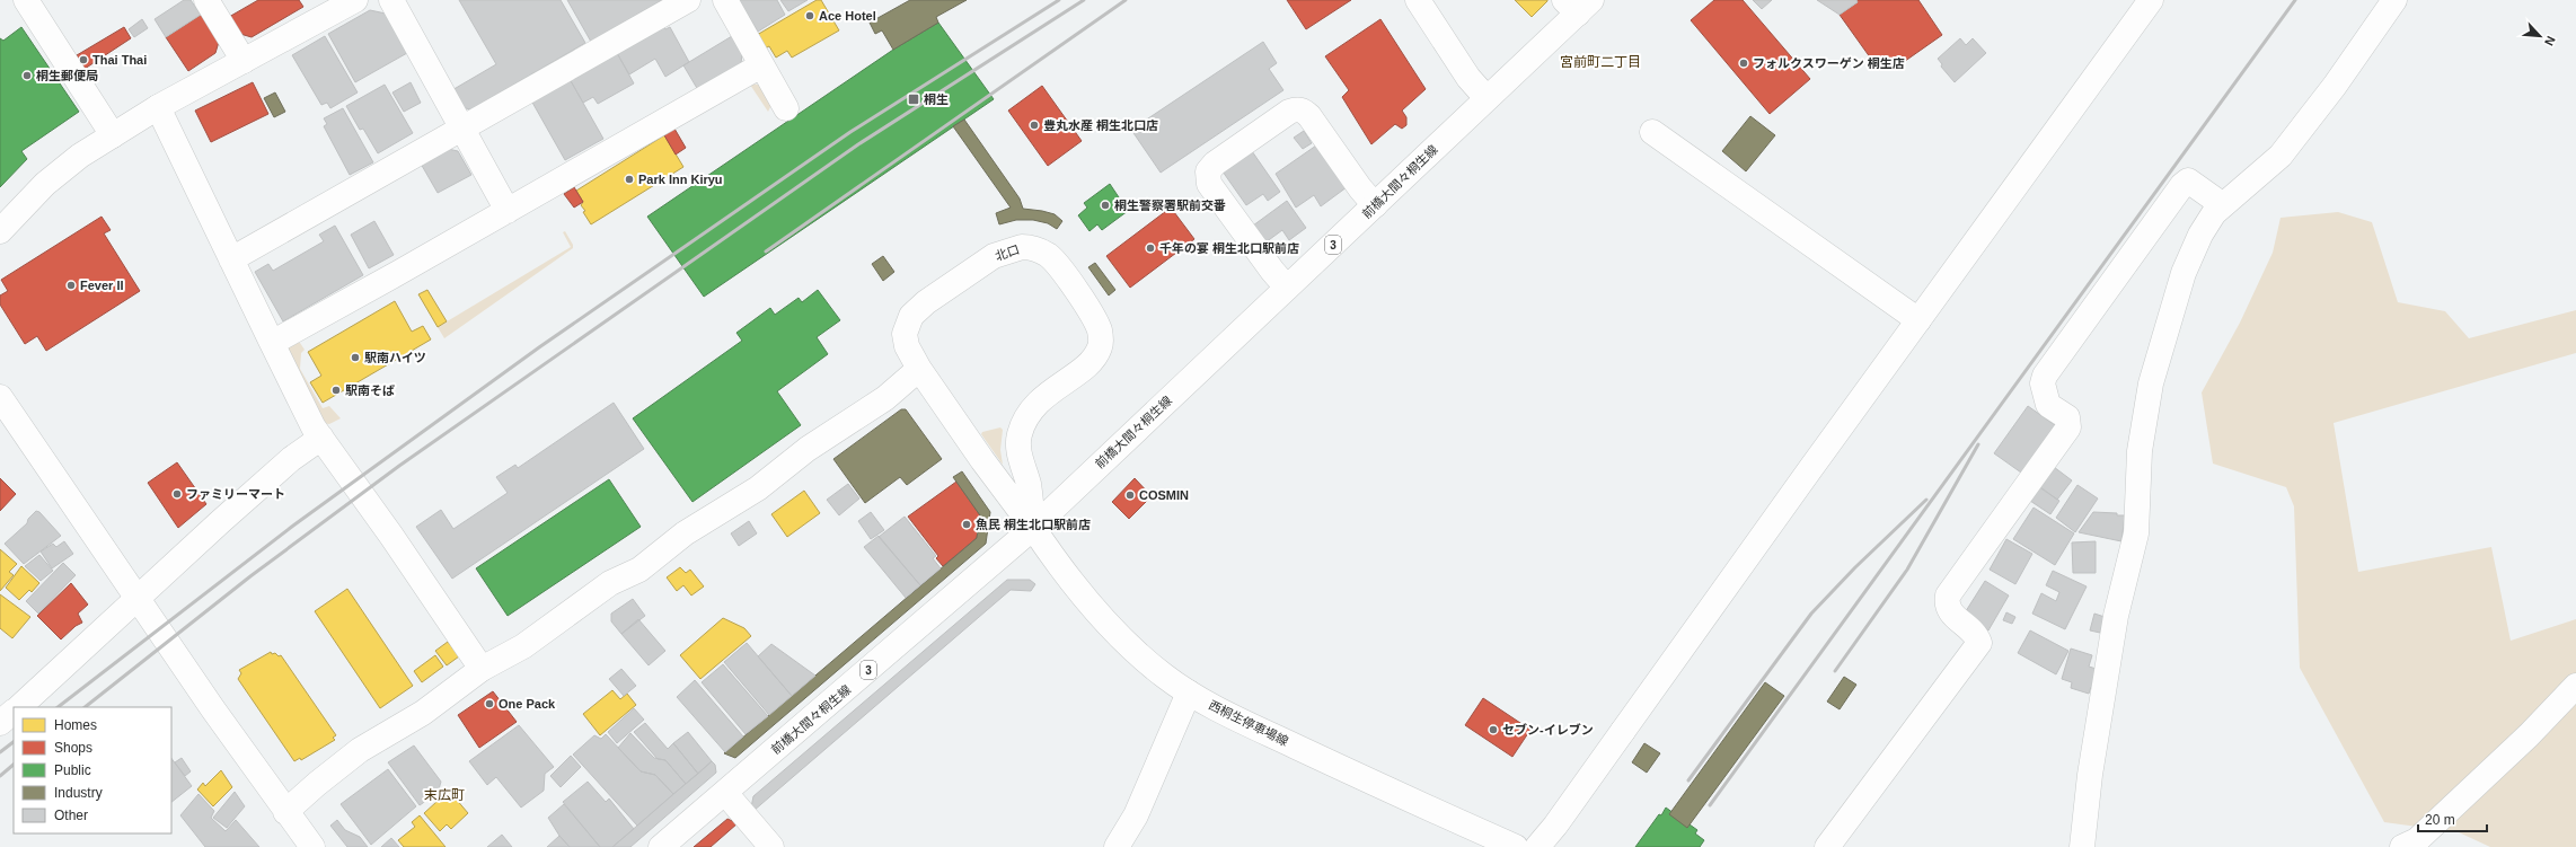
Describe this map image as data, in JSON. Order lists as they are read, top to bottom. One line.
{"streets":{"street":["前橋大間々桐生線","3","北口","西桐生停車場線"]},"crossings":[["前橋大間々桐生線","北口"],["前橋大間々桐生線","西桐生停車場線"],["北口","西桐生停車場線"]],"districts":["宮前町二丁目","末広町"],"places":{"other":["Ace Hotel","Thai Thai","フォルクスワーゲン 桐生店","桐生郵便局","豊丸水産 桐生北口店","Park Inn Kiryu","桐生警察署駅前交番","千年の宴 桐生北口駅前店","Fever II","駅南ハイツ","駅南そば","ファミリーマート","COSMIN","魚民 桐生北口駅前店","One Pack","セブン-イレブン"],"transit":["桐生"]},"legend":["Homes","Shops","Public","Industry","Other"],"scale_bar":"20 m","north":"bottom right"}
